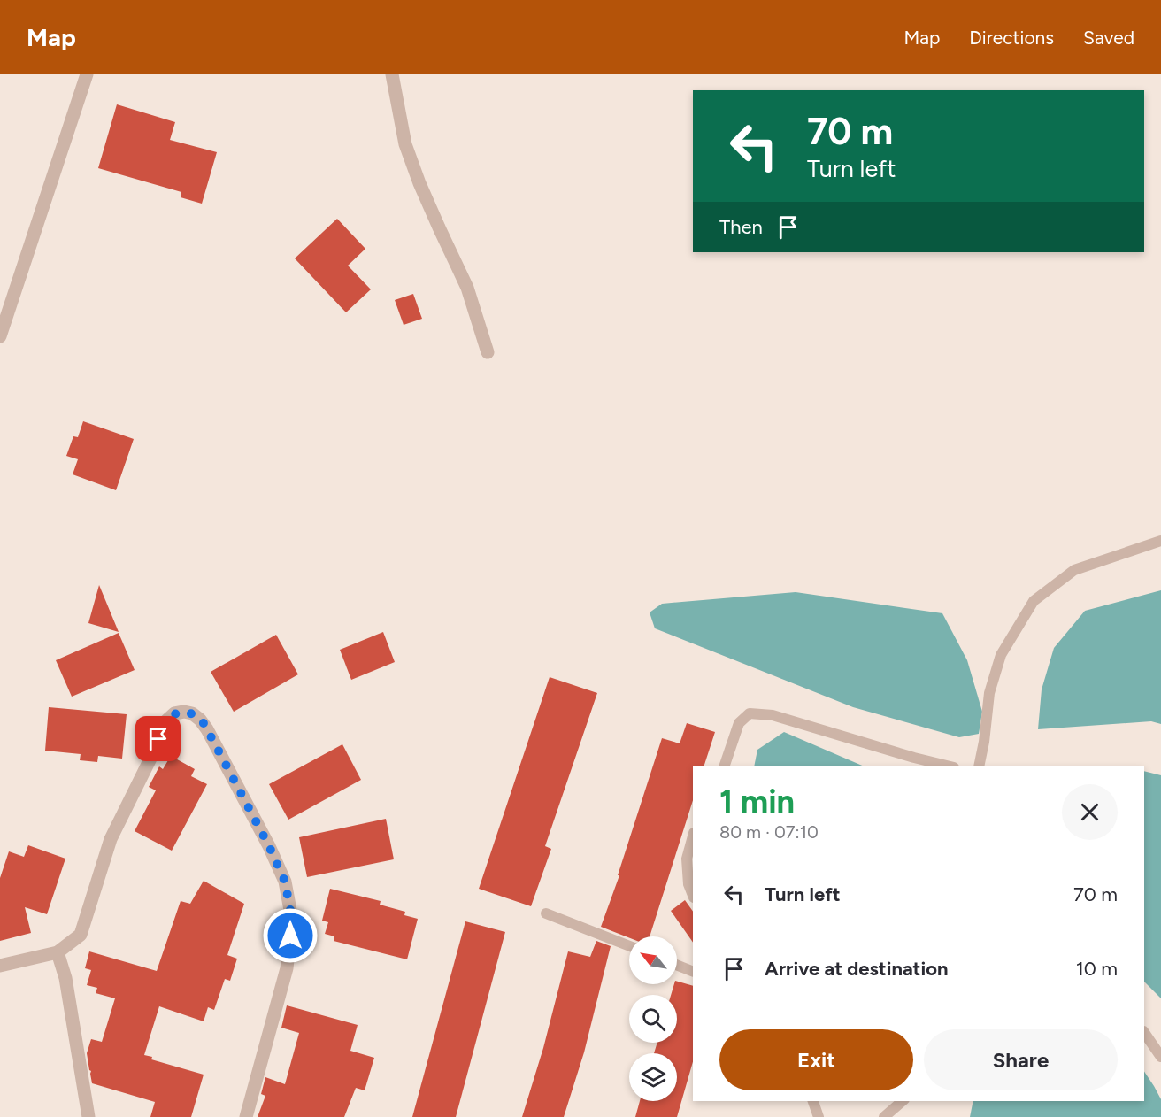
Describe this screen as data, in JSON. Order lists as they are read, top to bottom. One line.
{"north":"top left","page":{"header":"Map","nav":["Map","Directions","Saved"],"turn":["70 m","Turn left"],"then":"Then","heading":["1 min","80 m · 07:10"],"list":[{"name":"Turn left","value":"70 m"},{"name":"Arrive at destination","value":"10 m"}],"buttons":["Exit","Share"]}}
